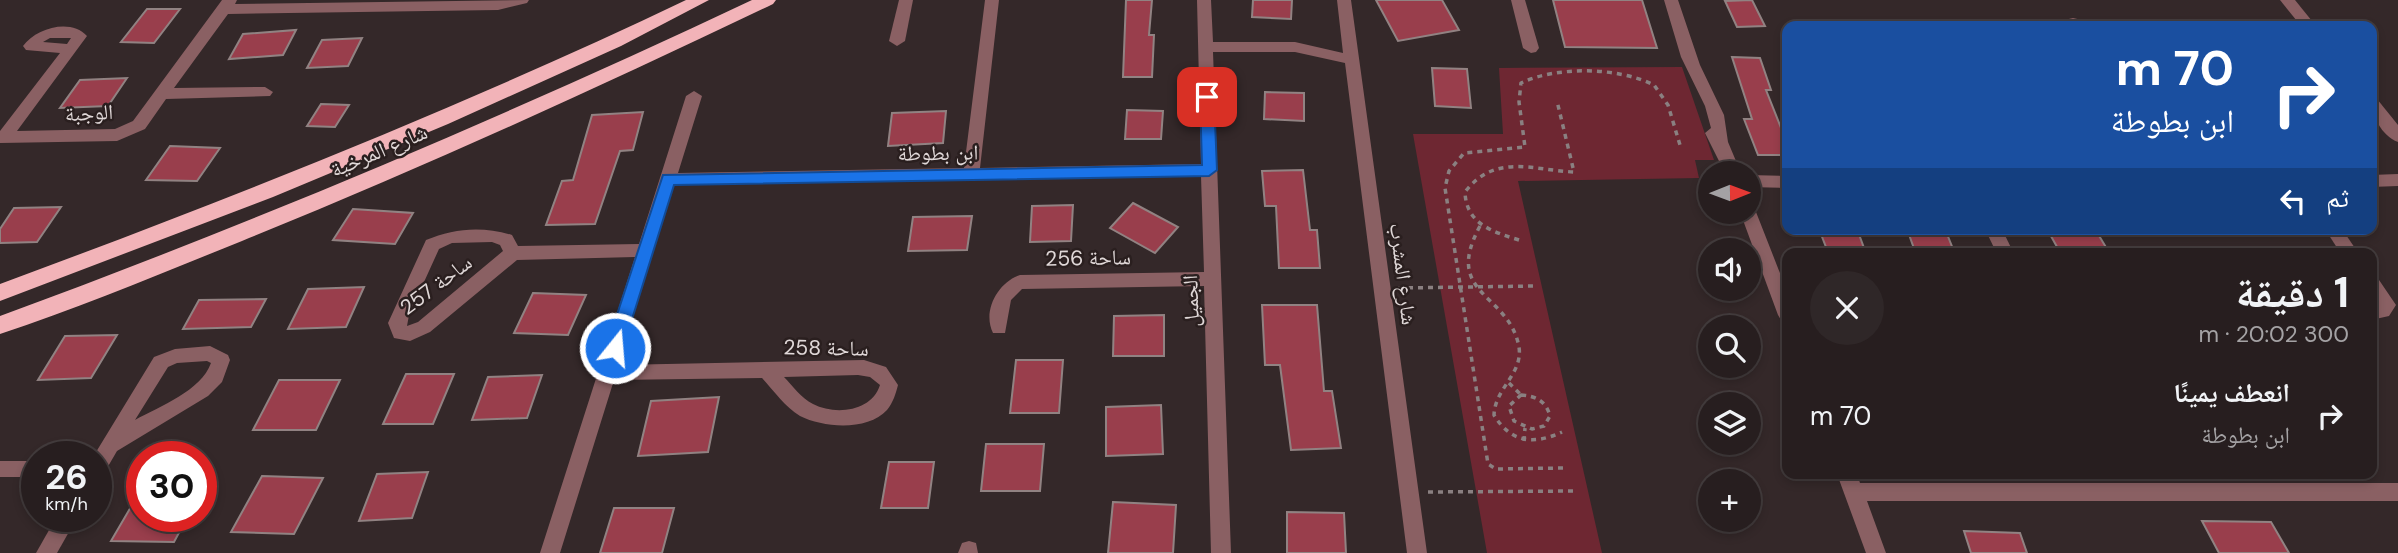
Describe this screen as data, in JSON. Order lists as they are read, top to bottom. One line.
{"streets":{"highway":["شارع المرخية"],"street":["الوجبة","ابن بطوطة","ساحة 256","شارع المشرب","ساحة 257","الجميل","ساحة 258"]},"crossings":[["ابن بطوطة","الجميل"],["ساحة 256","الجميل"]],"north":"right","page":{"turn":["70 m","ابن بطوطة"],"map_buttons":"+","then":"ثم","heading":["1 دقيقة","300 m · 20:02"],"list":[{"name":"انعطف يمينًا","note":"ابن بطوطة","value":"70 m"}],"speed":"26 km/h","limit":"30"}}
